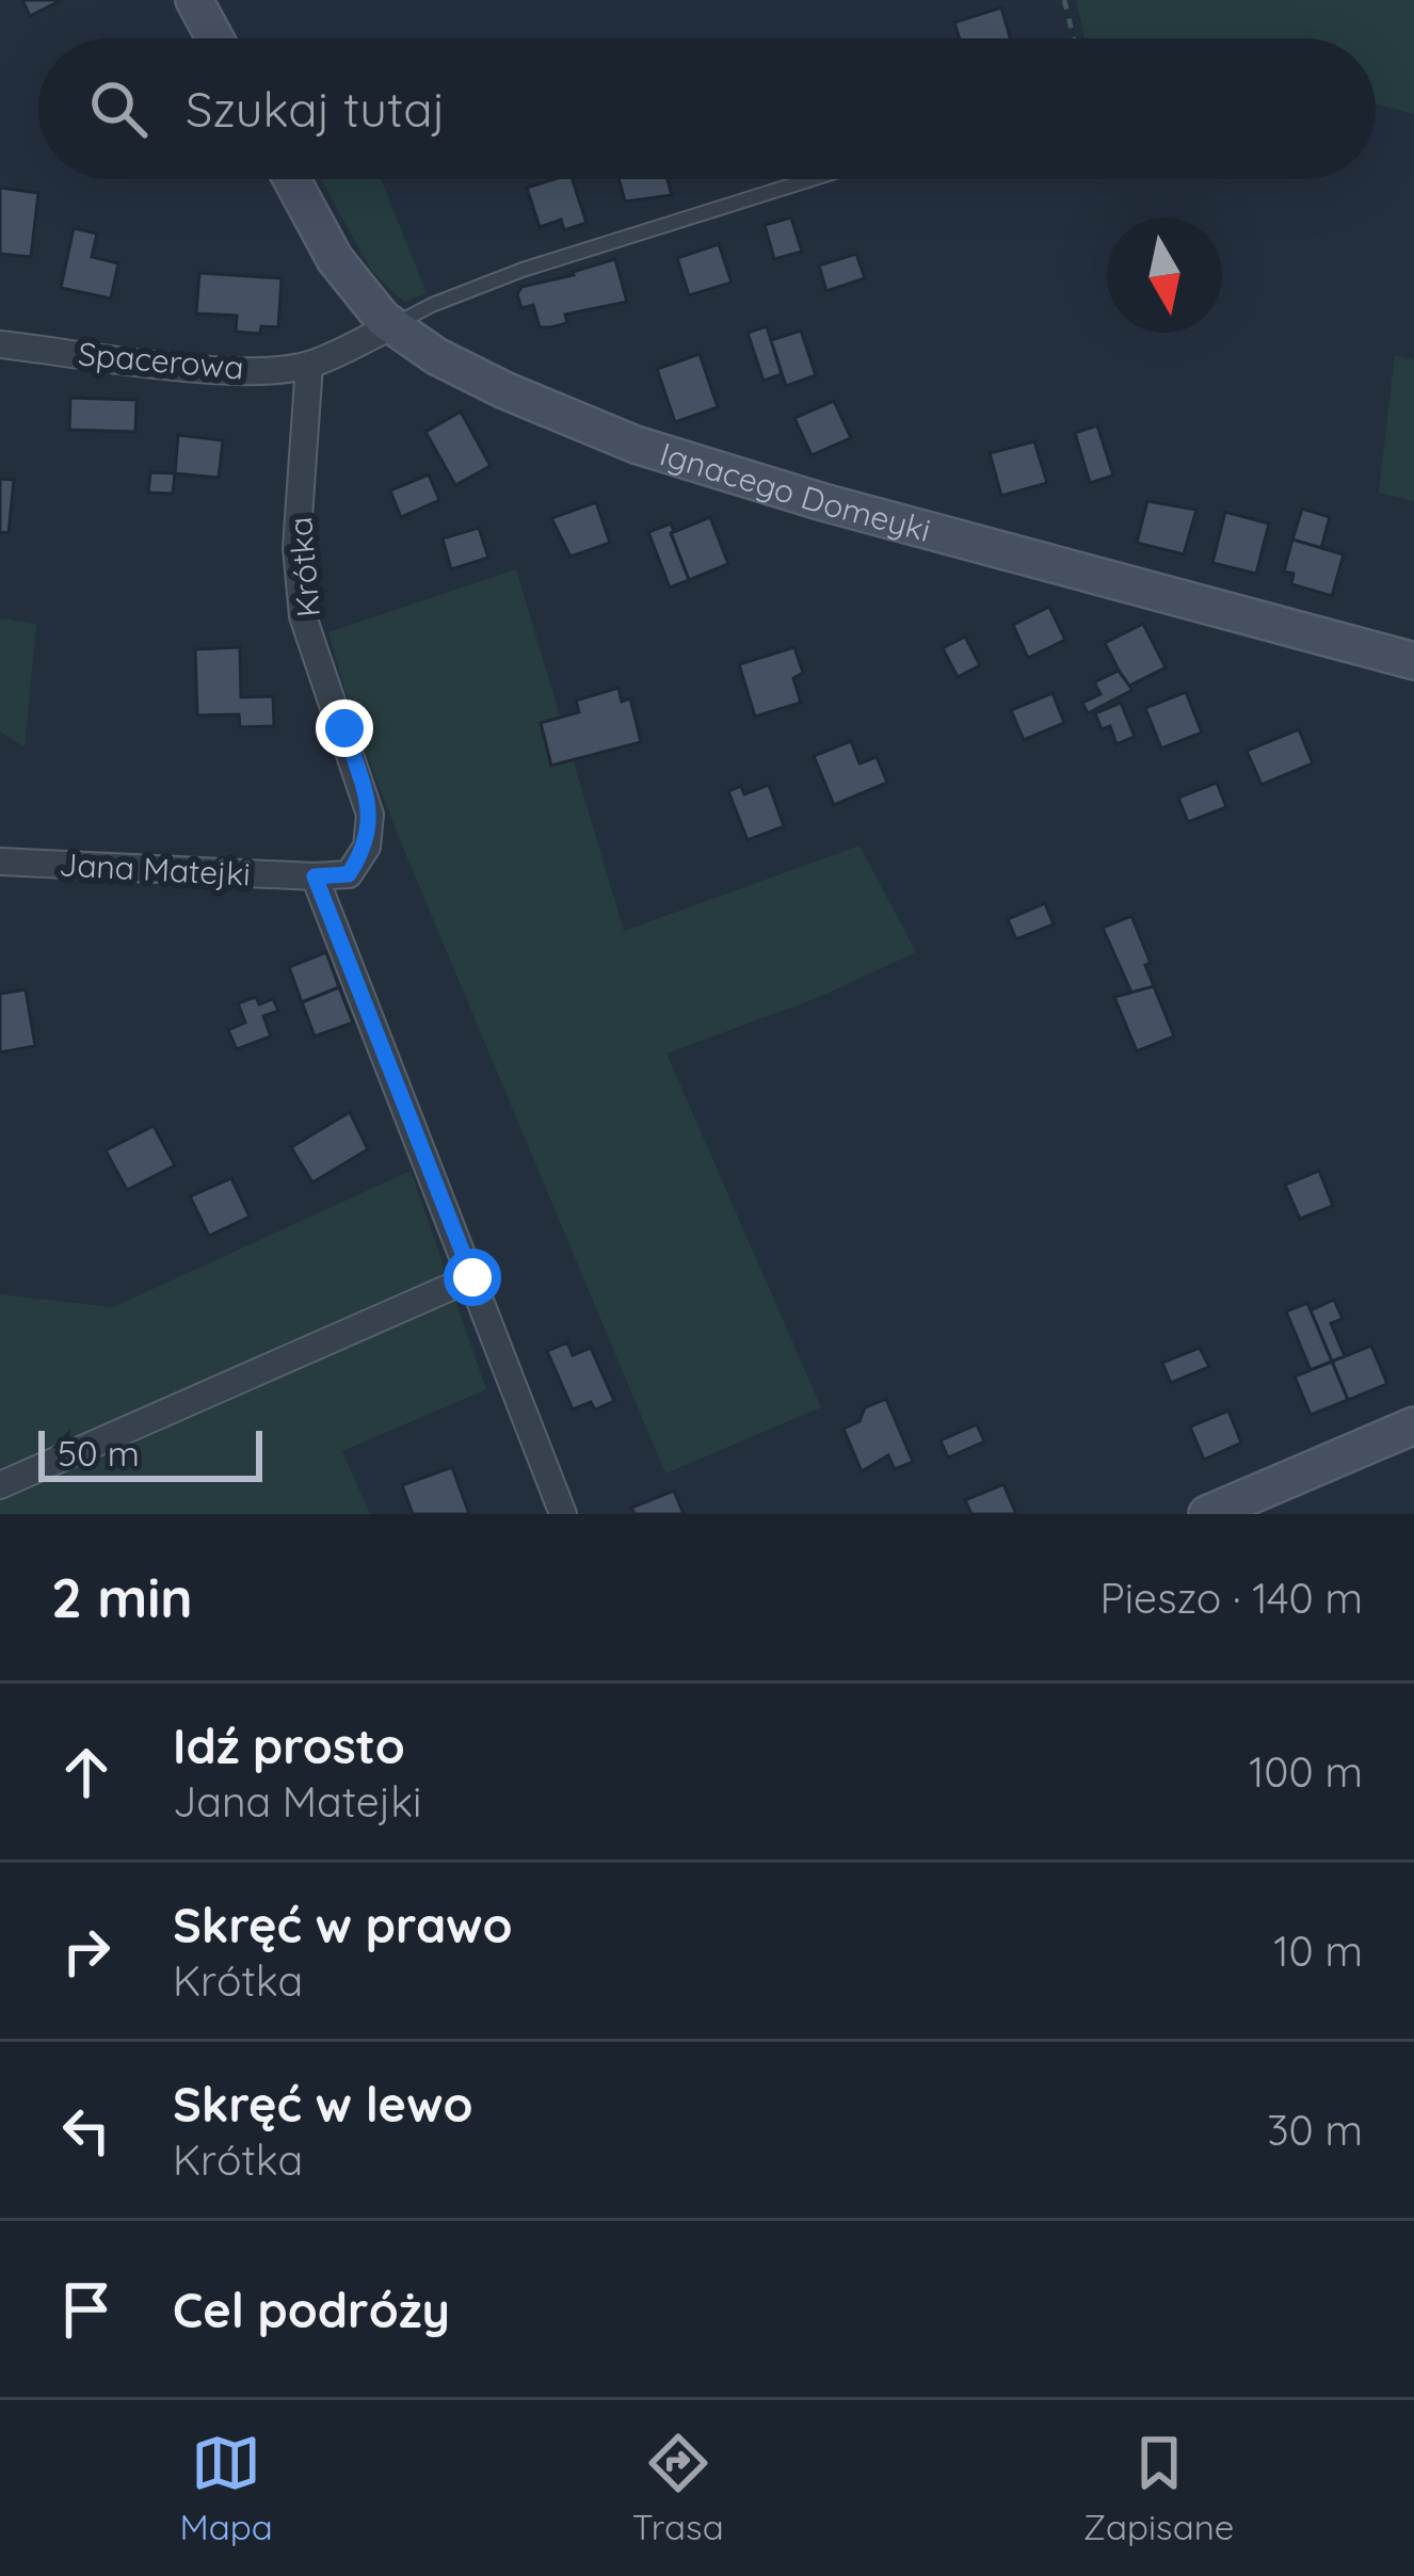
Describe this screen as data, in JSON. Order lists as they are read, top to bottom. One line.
{"streets":{"street":["Spacerowa","Ignacego Domeyki","Krótka","Jana Matejki"]},"crossings":[["Spacerowa","Ignacego Domeyki"],["Spacerowa","Krótka"],["Krótka","Jana Matejki"]],"scale_bar":"50 m","north":"bottom","page":{"search":"Szukaj tutaj","scale":"50 m","heading":["2 min","Pieszo · 140 m"],"list":[["Idź prosto","Jana Matejki","100 m"],["Skręć w prawo","Krótka","10 m"],["Skręć w lewo","Krótka","30 m"],"Cel podróży"],"nav":["Mapa","Trasa","Zapisane"]}}
